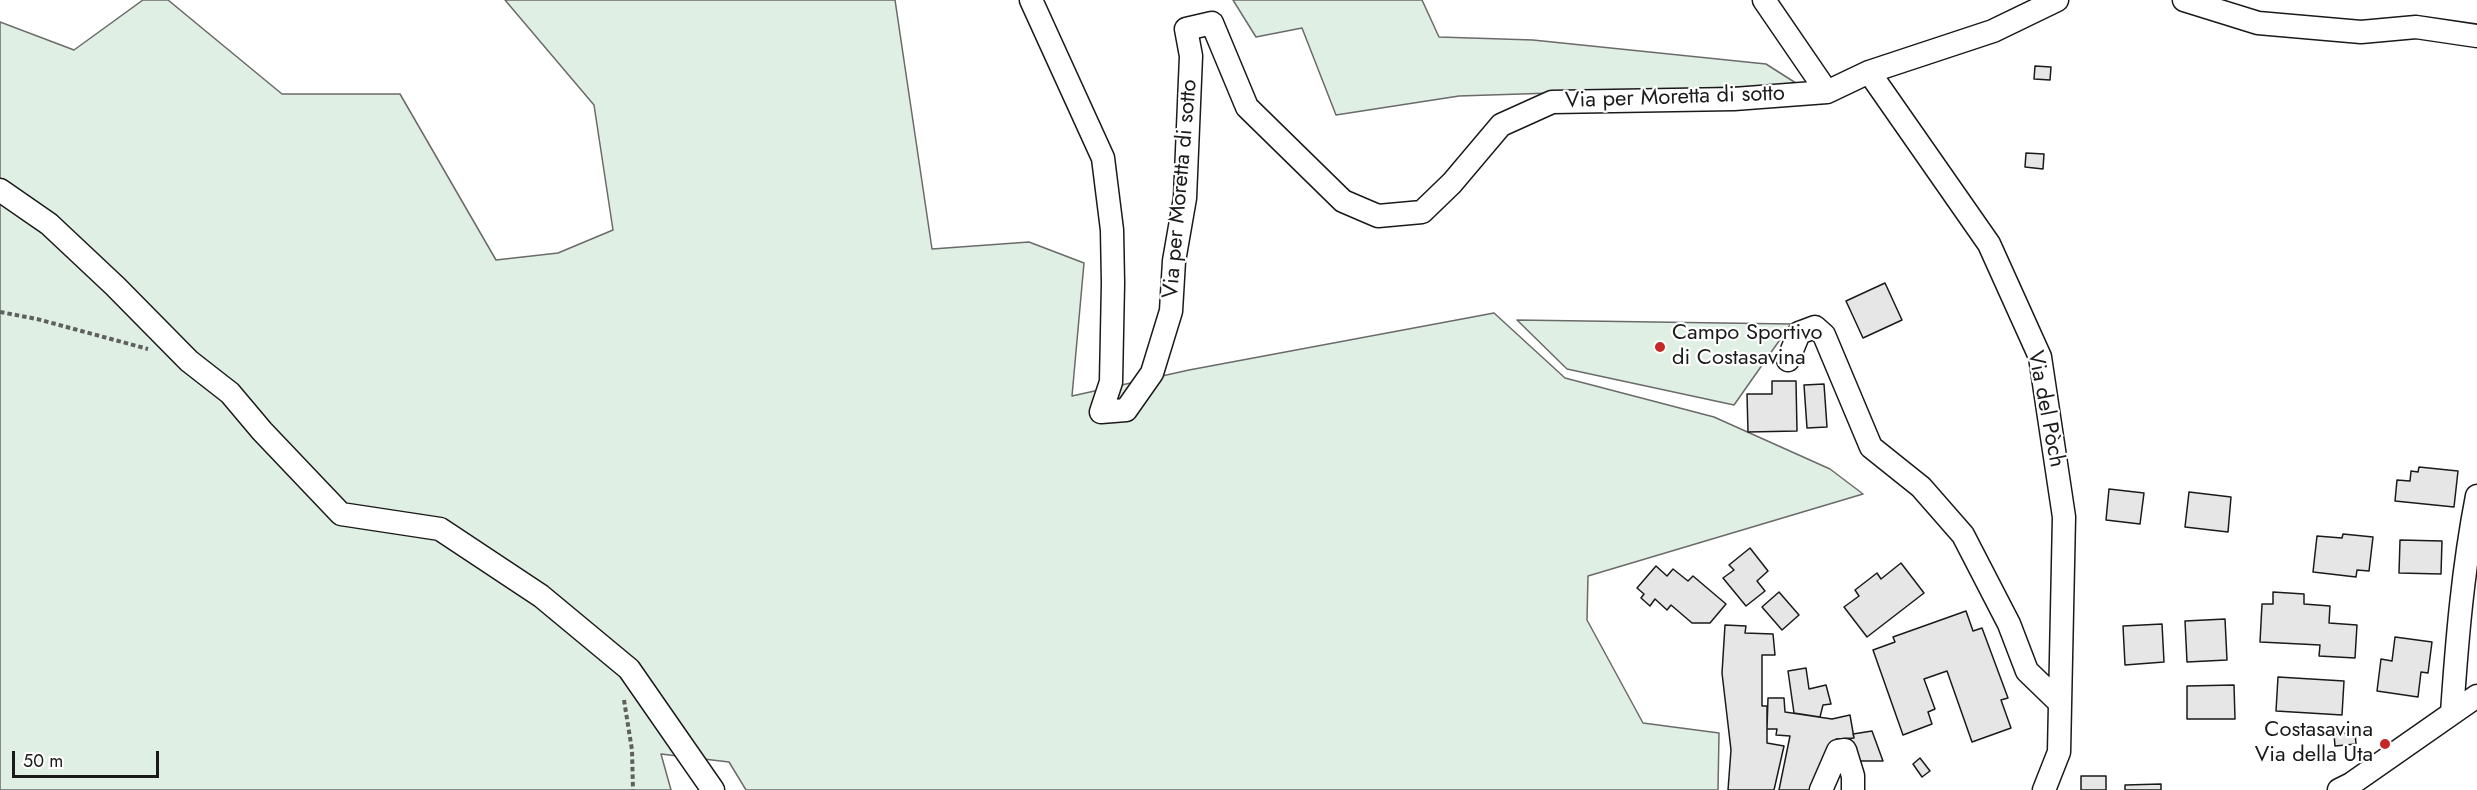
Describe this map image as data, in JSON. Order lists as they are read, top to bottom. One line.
{"streets":{"street":["Via per Moretta di sotto","Via del Pòch"]},"crossings":[["Via per Moretta di sotto","Via del Pòch"]],"places":["Campo Sportivo di Costasavina","Costasavina Via della Uta"],"scale_bar":"50 m"}
